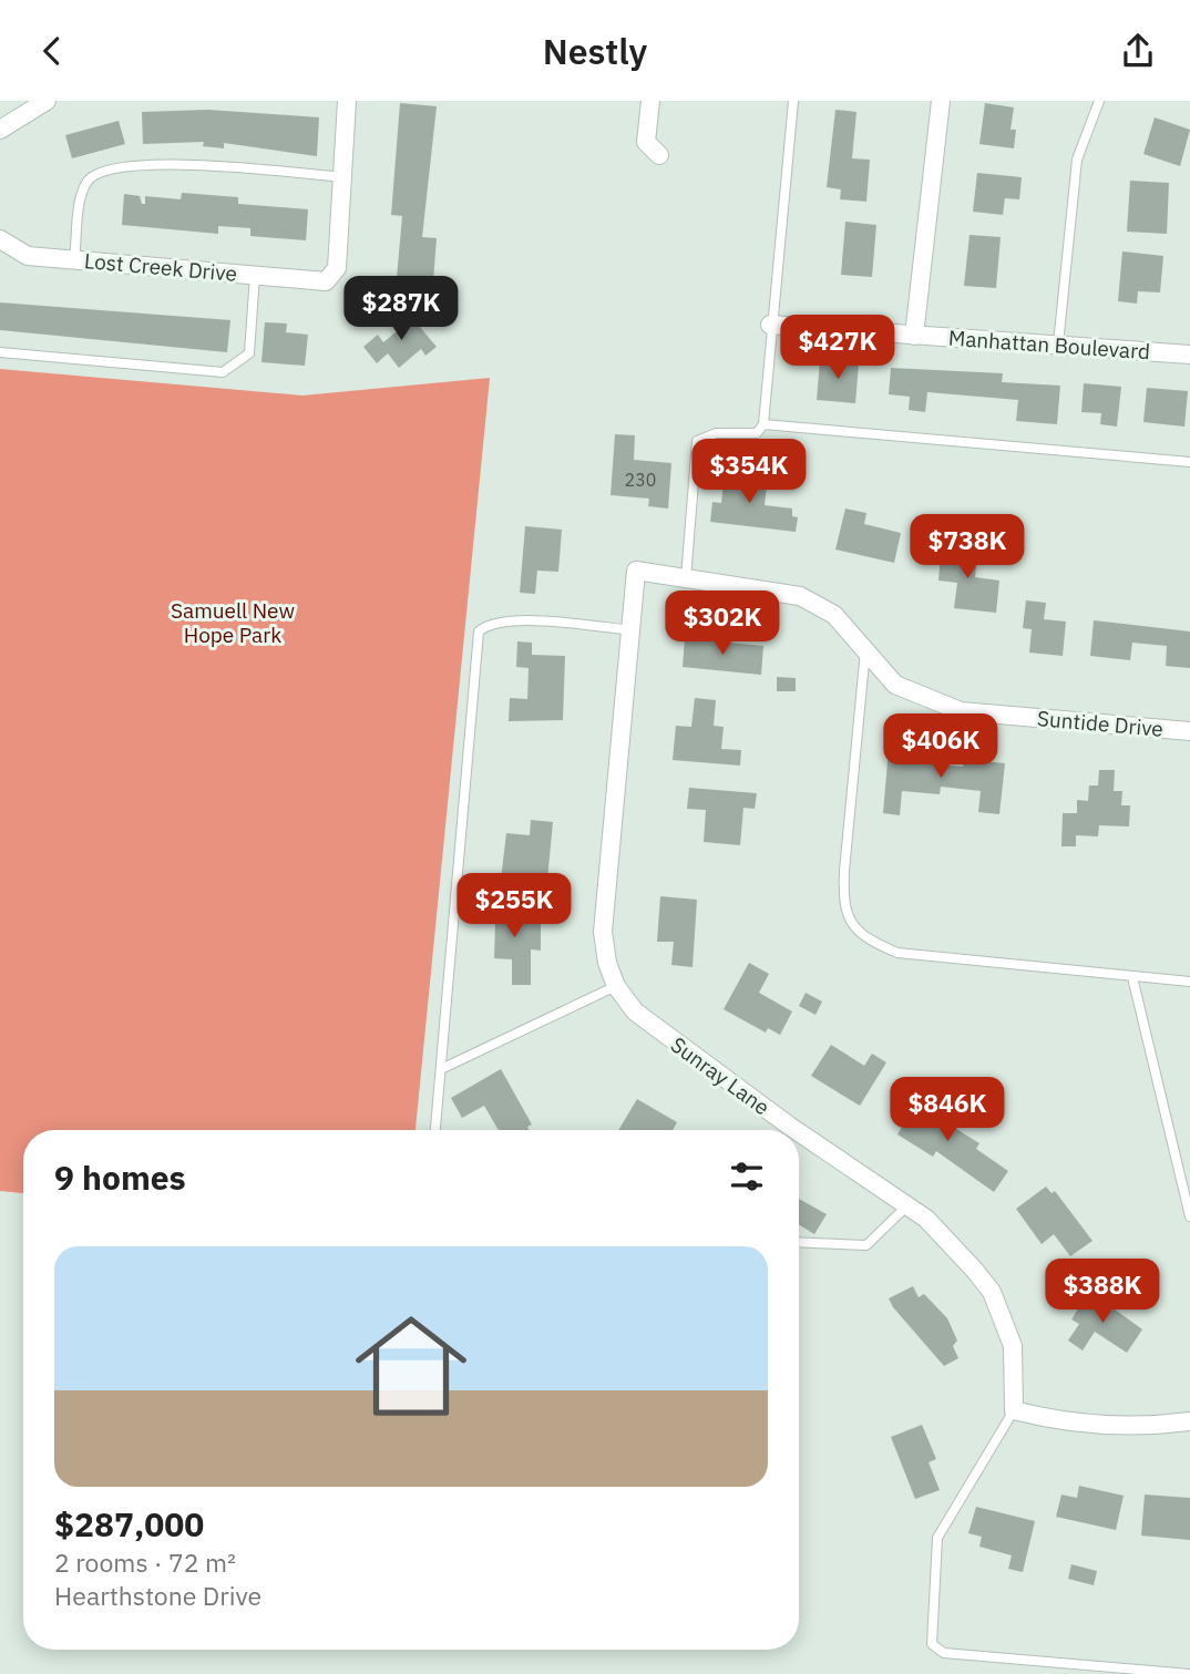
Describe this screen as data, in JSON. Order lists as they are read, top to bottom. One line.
{"streets":{"street":["Lost Creek Drive","Manhattan Boulevard","Suntide Drive","Sunray Lane"]},"crossings":[["Suntide Drive","Sunray Lane"]],"parks":["Samuell New Hope Park"],"house_numbers":["230"],"page":{"header":"Nestly","price":["$287K","$427K","$354K","$738K","$302K","$406K","$255K","$846K","$388K"],"heading":"9 homes","list":[{"name":"$287,000","note":"2 rooms · 72 m² · Hearthstone Drive"}]}}
